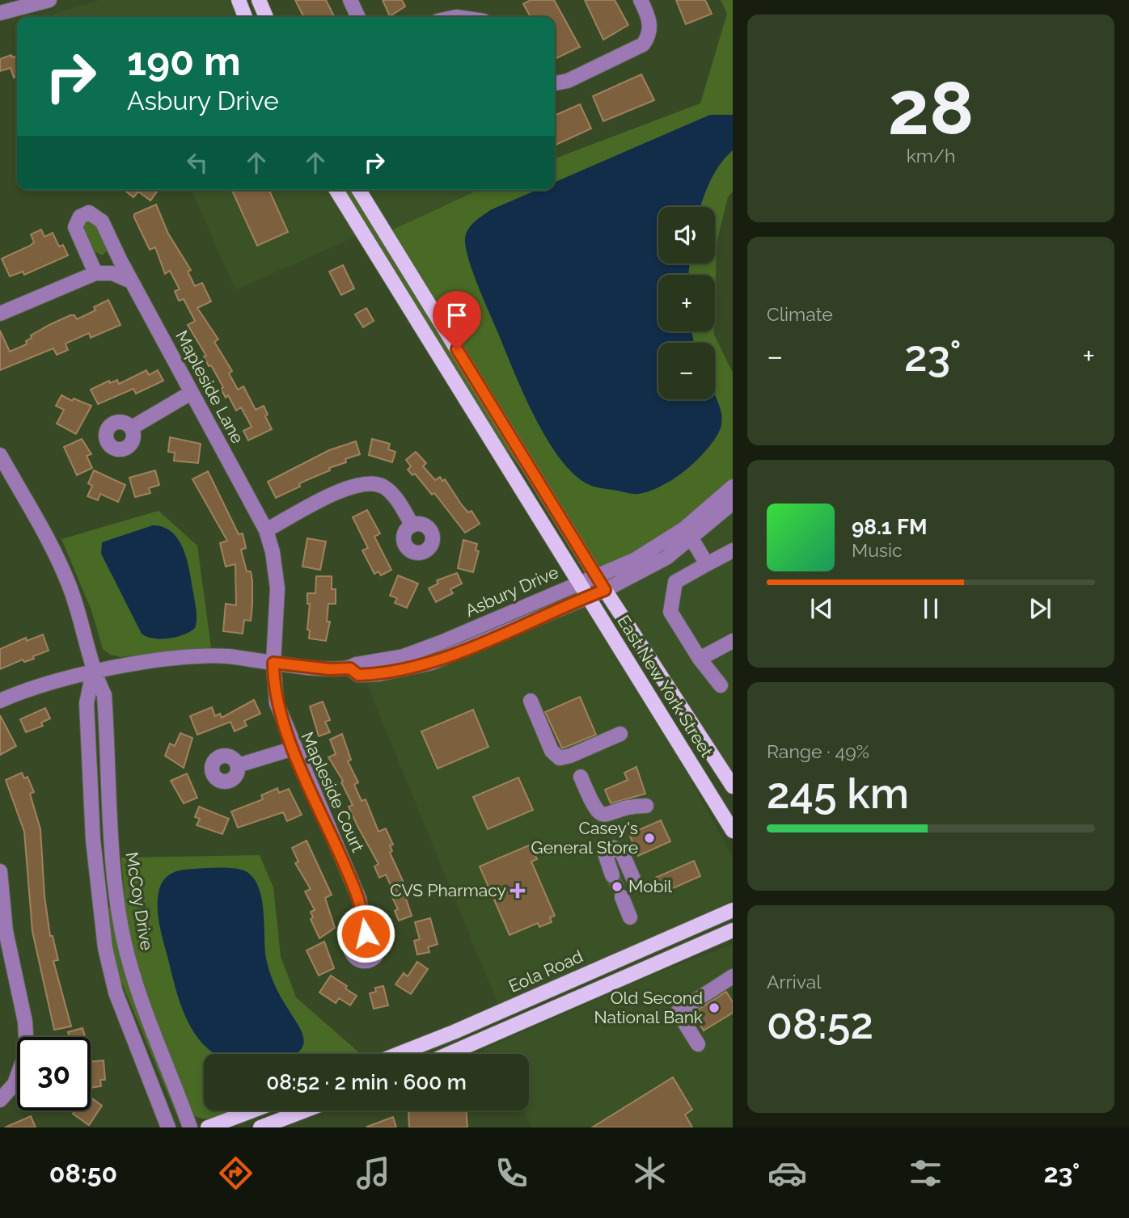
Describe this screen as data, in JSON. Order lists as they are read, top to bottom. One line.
{"streets":{"main road":["East New York Street","Eola Road"],"street":["Mapleside Lane","Asbury Drive","Mapleside Court","McCoy Drive"]},"crossings":[["Mapleside Lane","Asbury Drive"],["Mapleside Lane","Mapleside Court"],["Asbury Drive","East New York Street"],["Asbury Drive","Mapleside Court"],["Asbury Drive","McCoy Drive"]],"places":{"other":["Casey's General Store","Mobil","Old Second National Bank"],"health":["CVS Pharmacy"]},"page":{"tile":[["28","km/h"],"Climate",["Range · 49%","245 km"],["Arrival","08:52"]],"turn":["190 m","Asbury Drive"],"map_buttons":["+","−"],"heat":["−","23°","+"],"song":["98.1 FM","Music"],"limit":"30","trip":"08:52 · 2 min · 600 m","tabs":["08:50","23°"]}}
